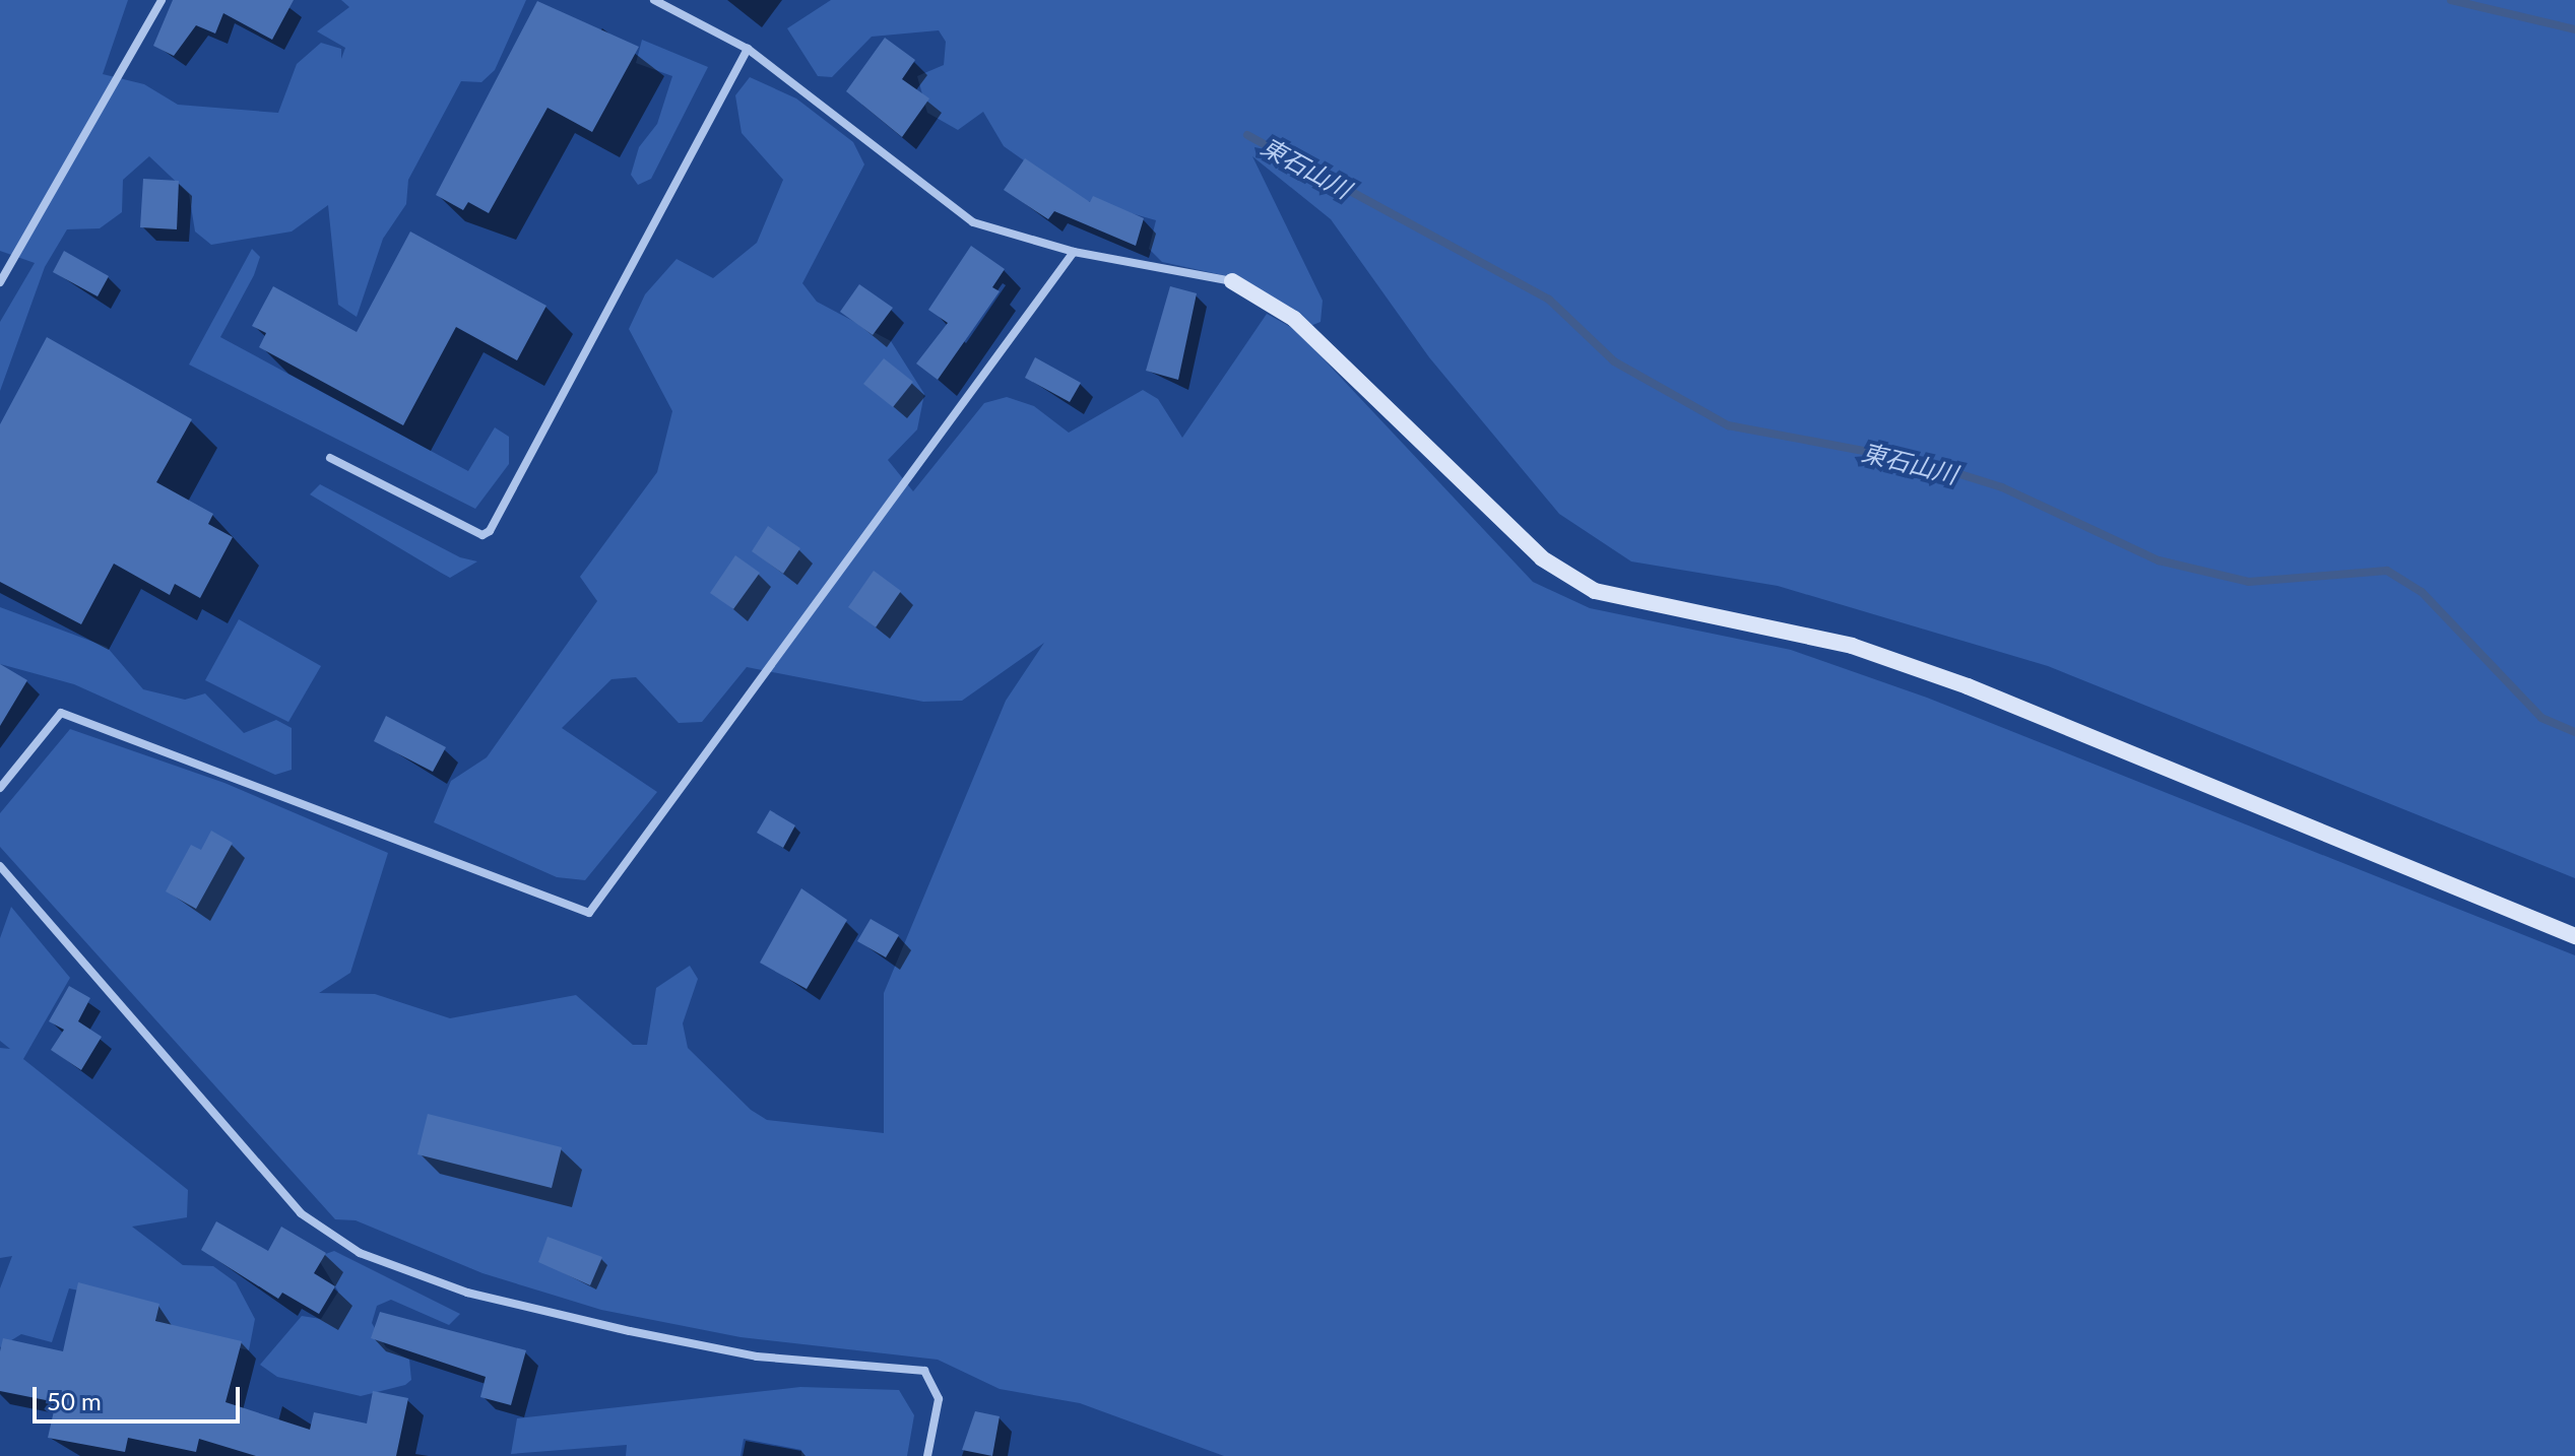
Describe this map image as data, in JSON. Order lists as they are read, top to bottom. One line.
{"water":["東石山川"],"scale_bar":"50 m"}
